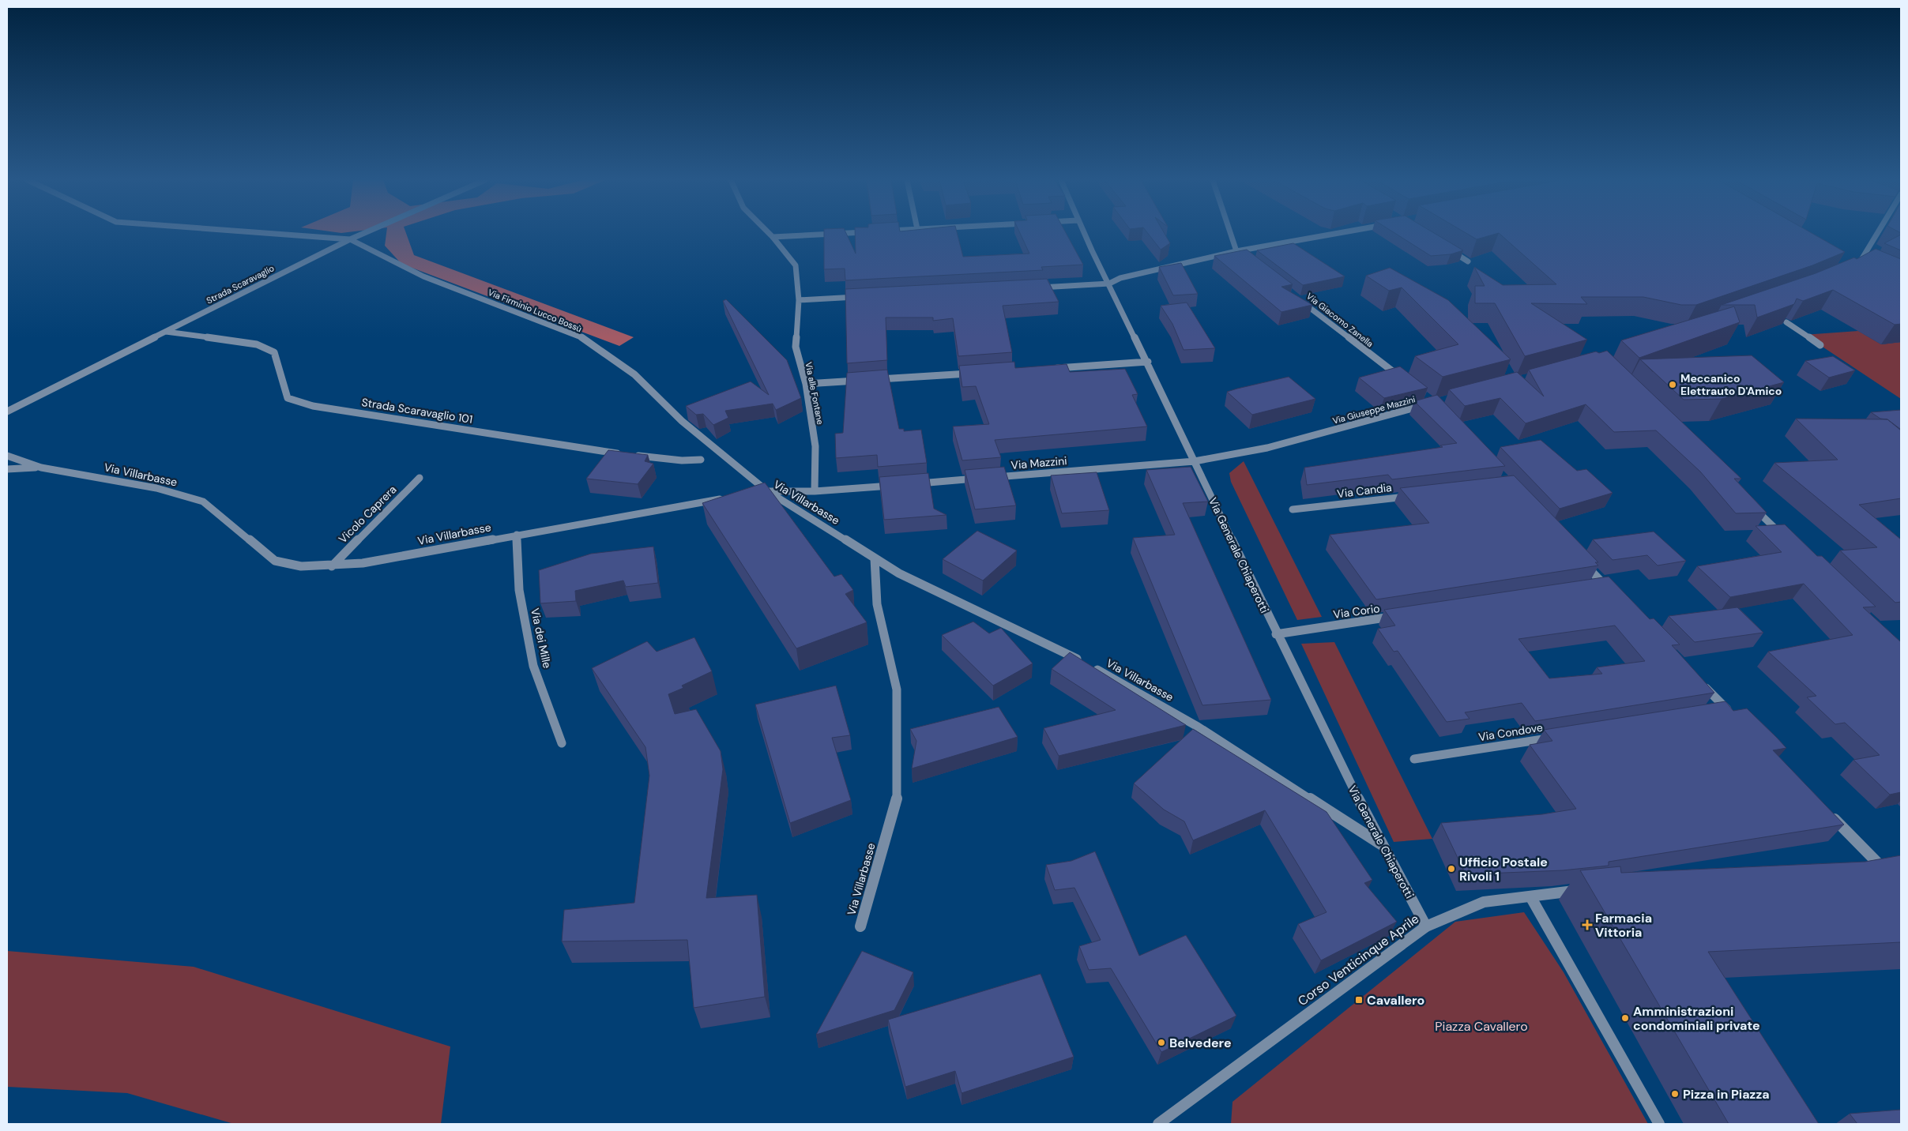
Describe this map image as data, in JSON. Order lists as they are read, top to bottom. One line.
{"streets":{"street":["Strada Scaravaglio","Via Firminio Lucco Bossù","Via Giacomo Zanella","Via alle Fontane","Via Giuseppe Mazzini","Strada Scaravaglio 101","Via Mazzini","Via Villarbasse","Via Candia","Vicolo Caprera","Via Generale Chiaperotti","Via Corio","Via dei Mille","Via Condove","Corso Venticinque Aprile"]},"crossings":[["Strada Scaravaglio","Via Firminio Lucco Bossù"],["Strada Scaravaglio","Strada Scaravaglio 101"],["Via Firminio Lucco Bossù","Via Mazzini"],["Via Firminio Lucco Bossù","Via Villarbasse"],["Via alle Fontane","Via Mazzini"],["Via Giuseppe Mazzini","Via Mazzini"],["Via Giuseppe Mazzini","Via Generale Chiaperotti"],["Via Mazzini","Via Villarbasse"],["Via Mazzini","Via Generale Chiaperotti"],["Via Villarbasse","Vicolo Caprera"],["Via Villarbasse","Via Generale Chiaperotti"],["Via Villarbasse","Via dei Mille"],["Via Generale Chiaperotti","Via Corio"],["Via Generale Chiaperotti","Corso Venticinque Aprile"]],"parks":["Piazza Cavallero"],"places":{"other":["Meccanico Elettrauto D'Amico","Ufficio Postale Rivoli 1","Amministrazioni condominiali private","Belvedere","Pizza in Piazza"],"health":["Farmacia Vittoria"],"transit":["Cavallero"]}}
